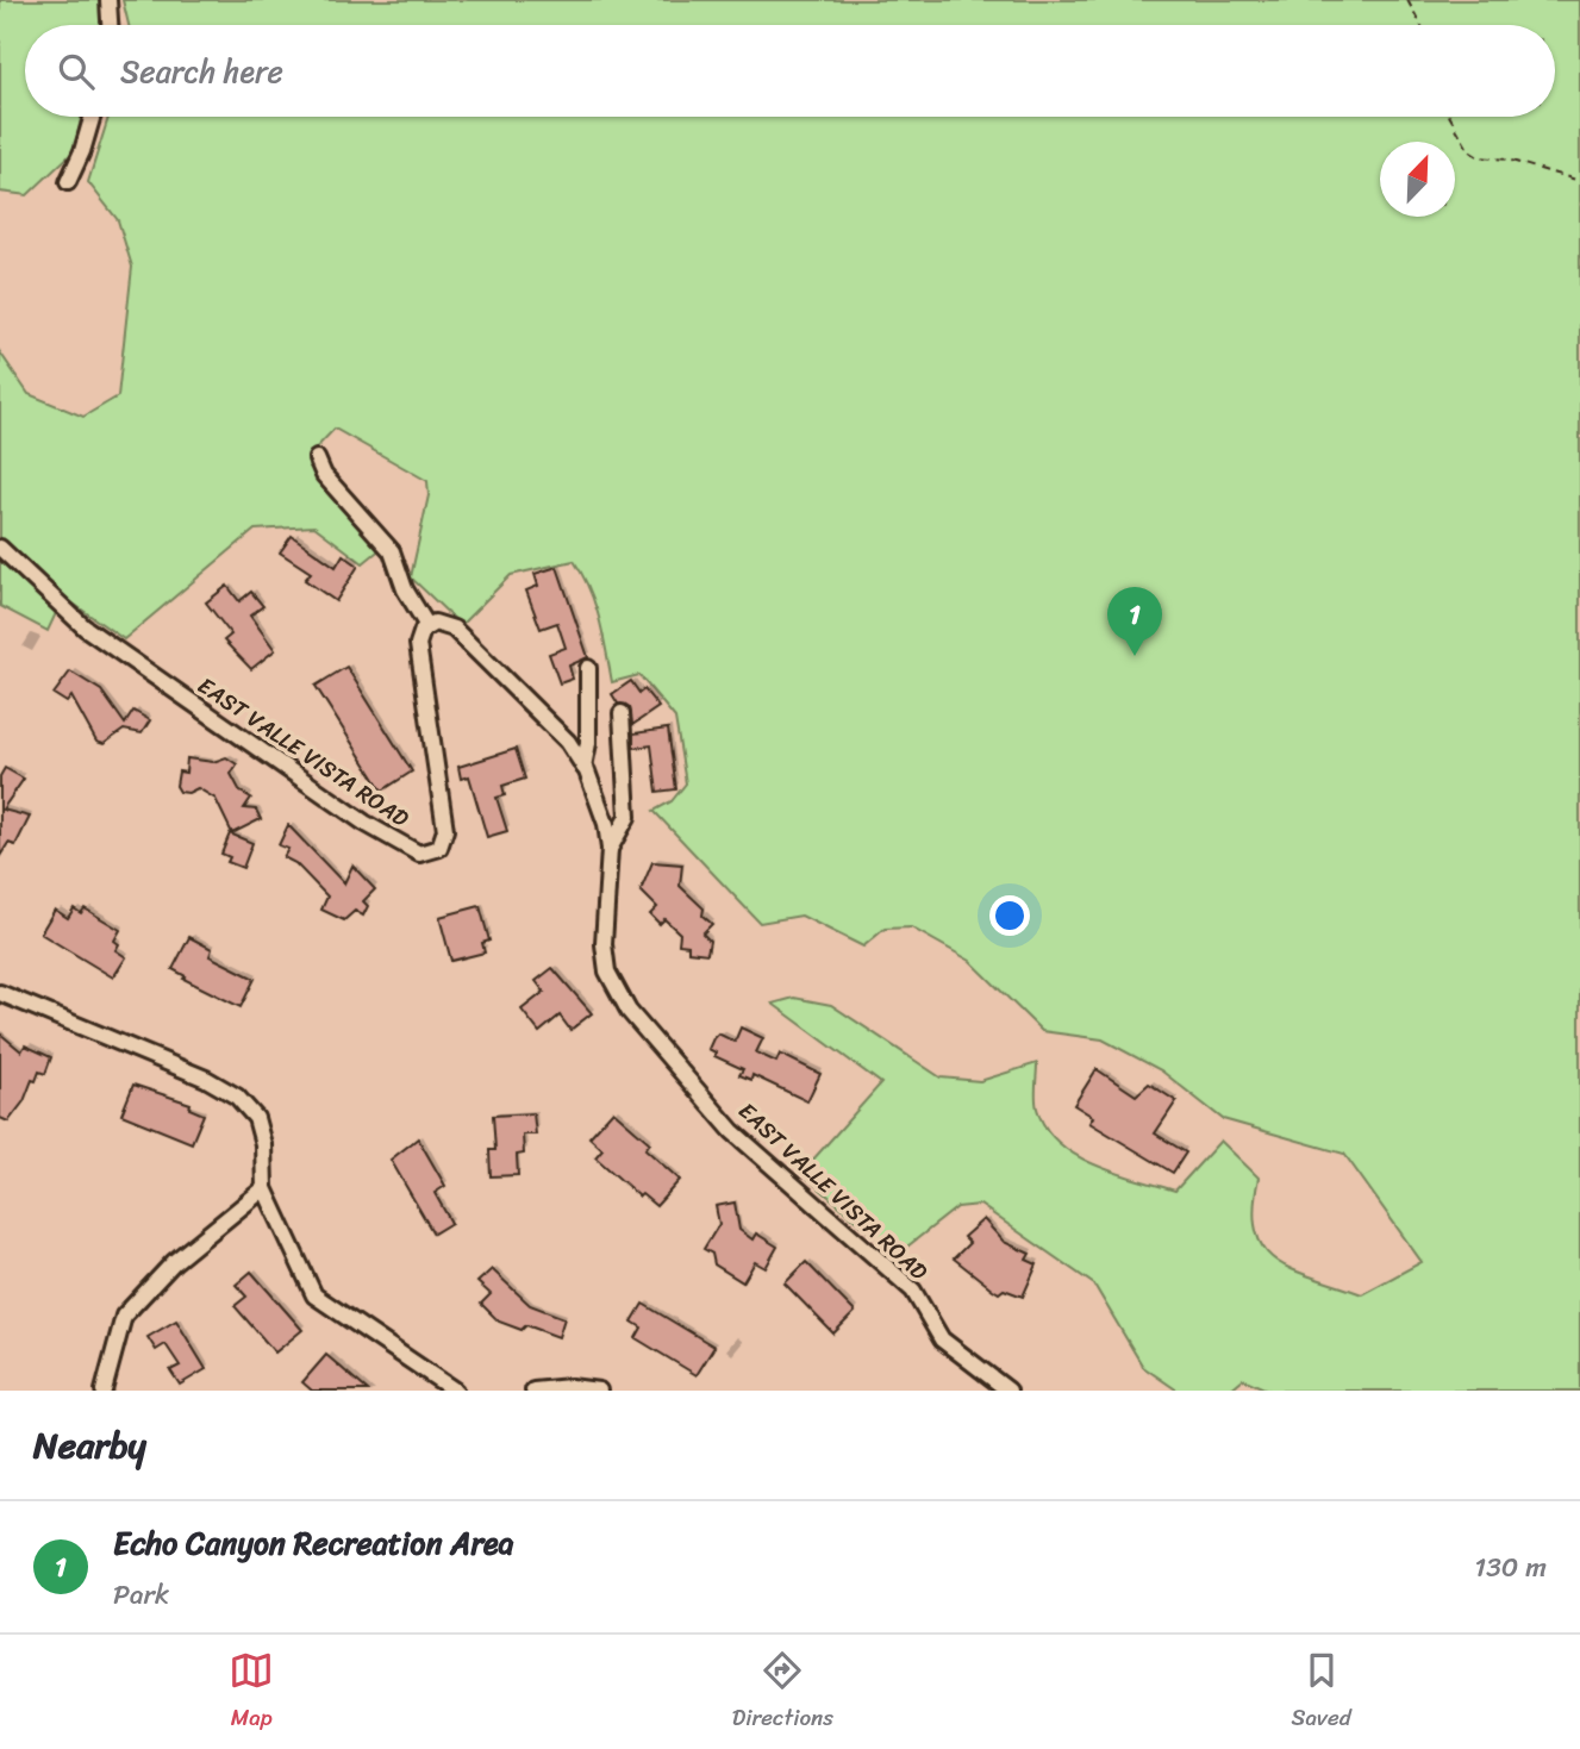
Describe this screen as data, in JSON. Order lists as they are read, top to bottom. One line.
{"streets":{"street":["EAST VALLE VISTA ROAD"]},"north":"top right","page":{"search":"Search here","pins":"1","heading":"Nearby","list":[{"mark":"1","name":"Echo Canyon Recreation Area","note":"Park","value":"130 m"}],"nav":["Map","Directions","Saved"]}}
